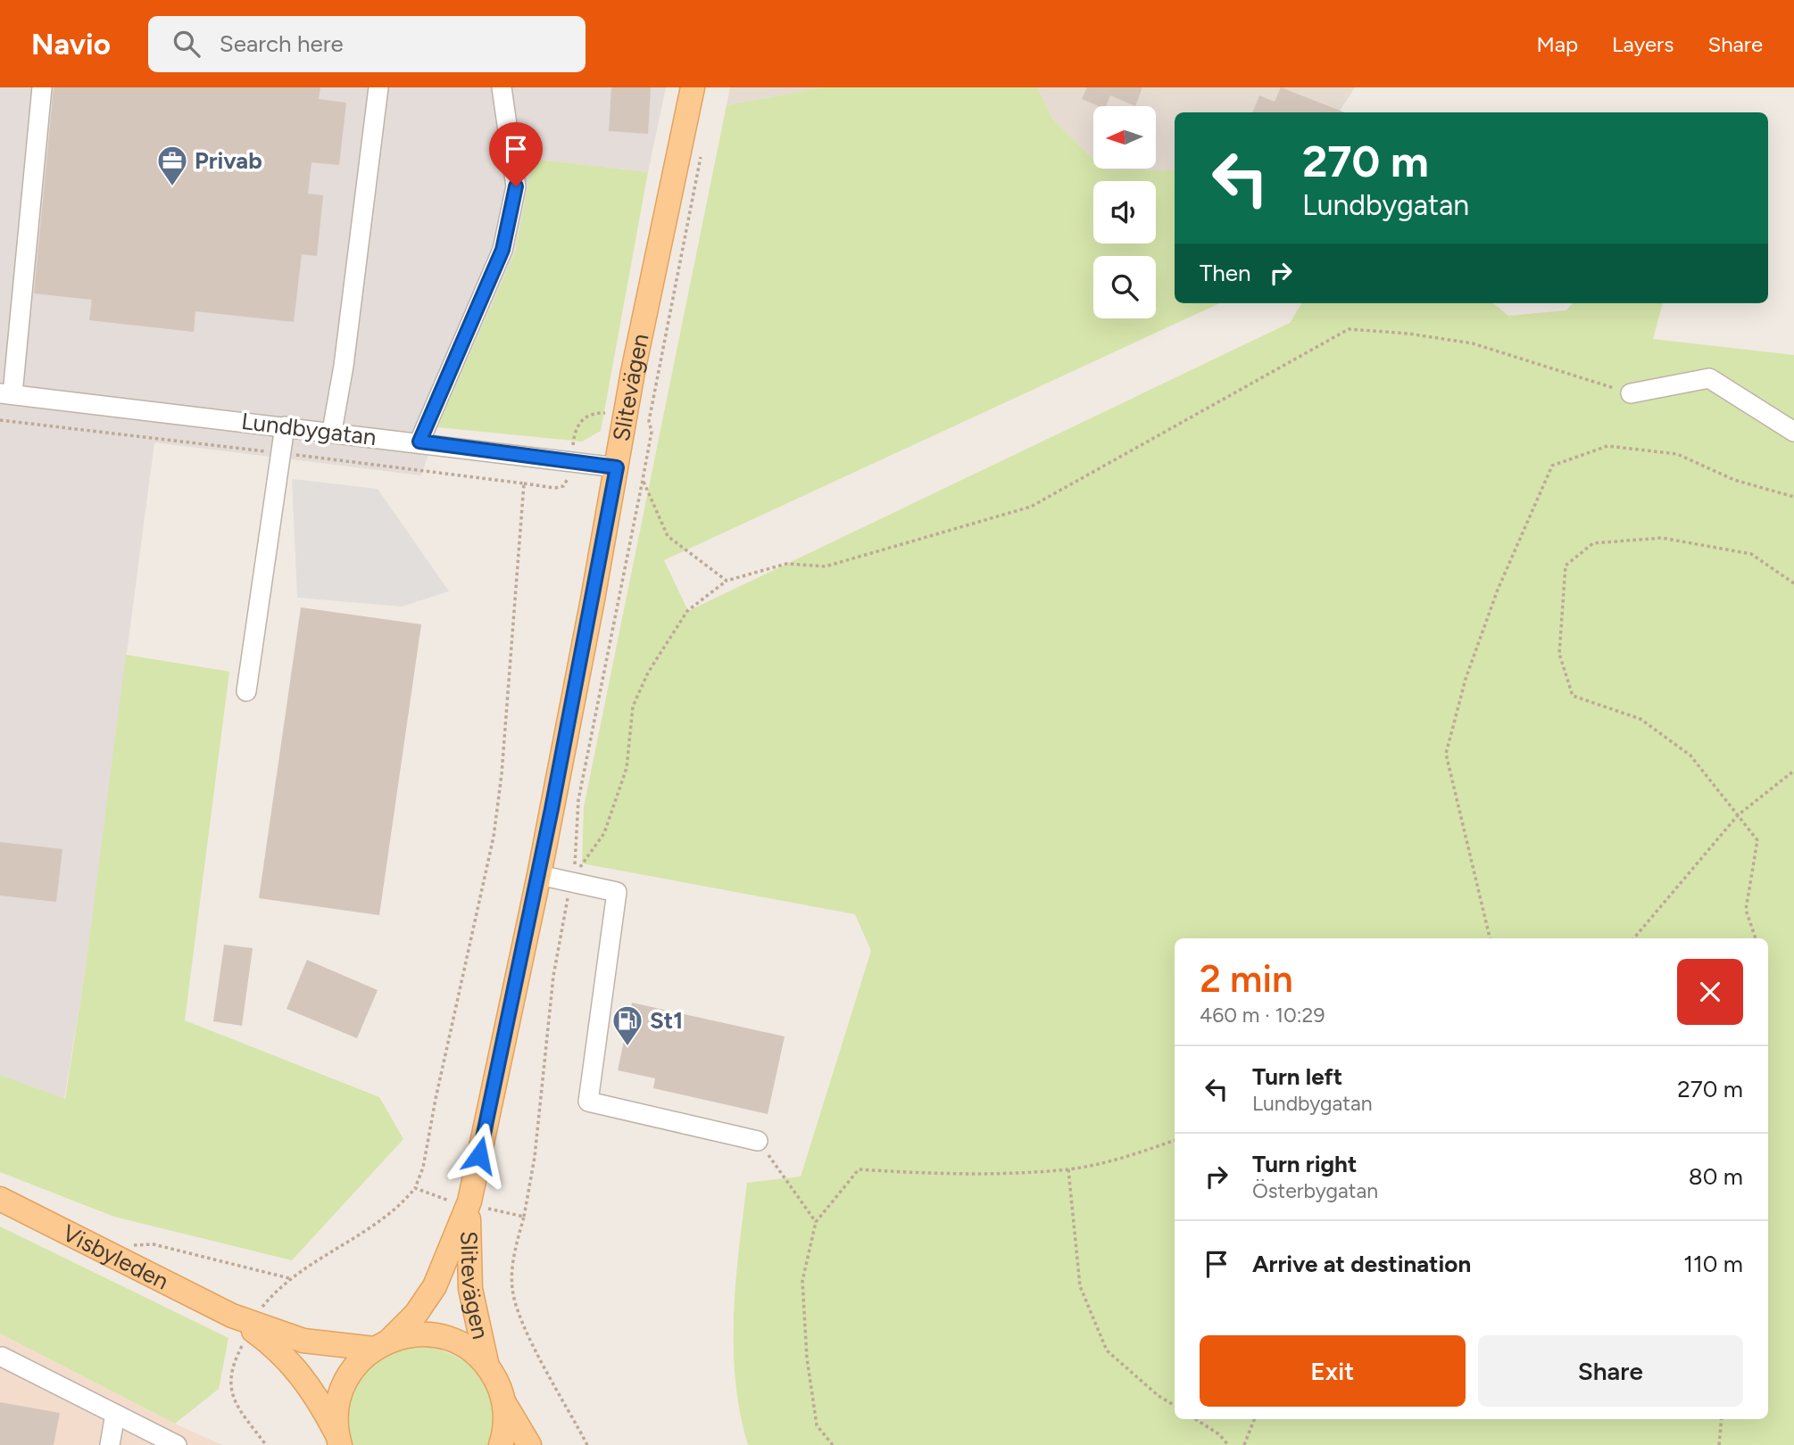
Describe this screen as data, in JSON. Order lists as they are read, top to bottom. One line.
{"streets":{"main road":["Slitevägen","Visbyleden"],"street":["Lundbygatan"]},"crossings":[["Slitevägen","Lundbygatan"],["Slitevägen","Visbyleden"]],"places":{"office":["Privab"],"fuel station":["St1"]},"north":"left","page":{"header":"Navio","search":"Search here","nav":["Map","Layers","Share"],"turn":["270 m","Lundbygatan"],"then":"Then","heading":["2 min","460 m · 10:29"],"list":[{"name":"Turn left","note":"Lundbygatan","value":"270 m"},{"name":"Turn right","note":"Österbygatan","value":"80 m"},{"name":"Arrive at destination","value":"110 m"}],"buttons":["Exit","Share"]}}
